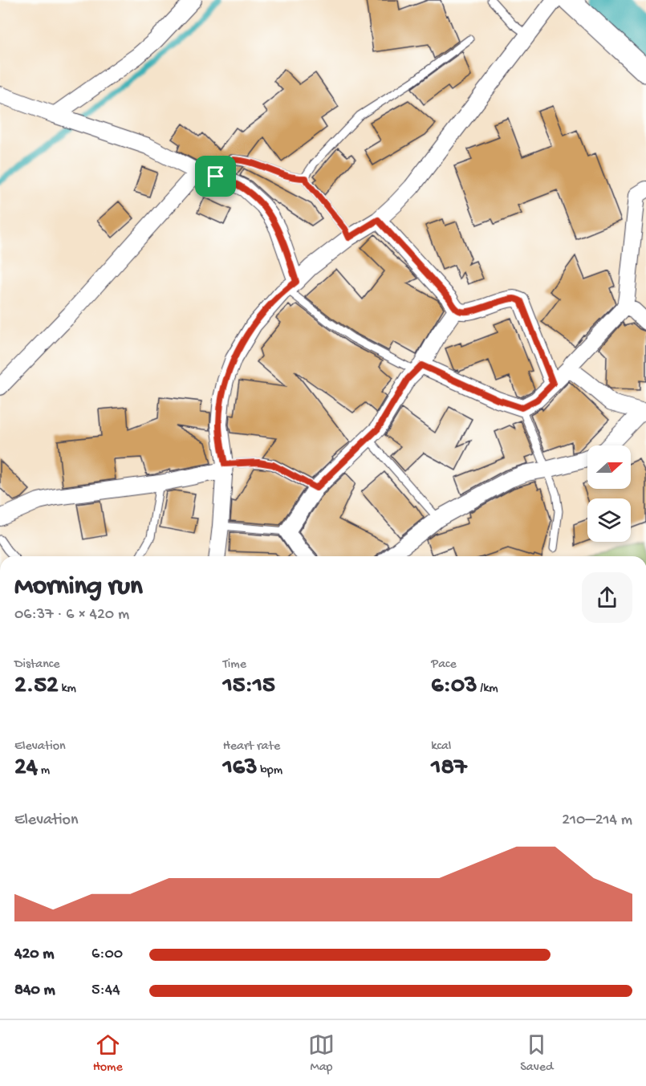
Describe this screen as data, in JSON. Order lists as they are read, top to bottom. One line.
{"north":"right","page":{"heading":["Morning run","06:37 · 6 × 420 m"],"stats":[["Distance","2.52 km"],["Time","15:15"],["Pace","6:03 /km"],["Elevation","24 m"],["Heart rate","163 bpm"],["kcal","187"]],"chart":["Elevation","210–214 m"],"list":[{"name":"420 m","note":"6:00"},{"name":"840 m","note":"5:44"}],"tabs":["Home","Map","Saved"]}}
